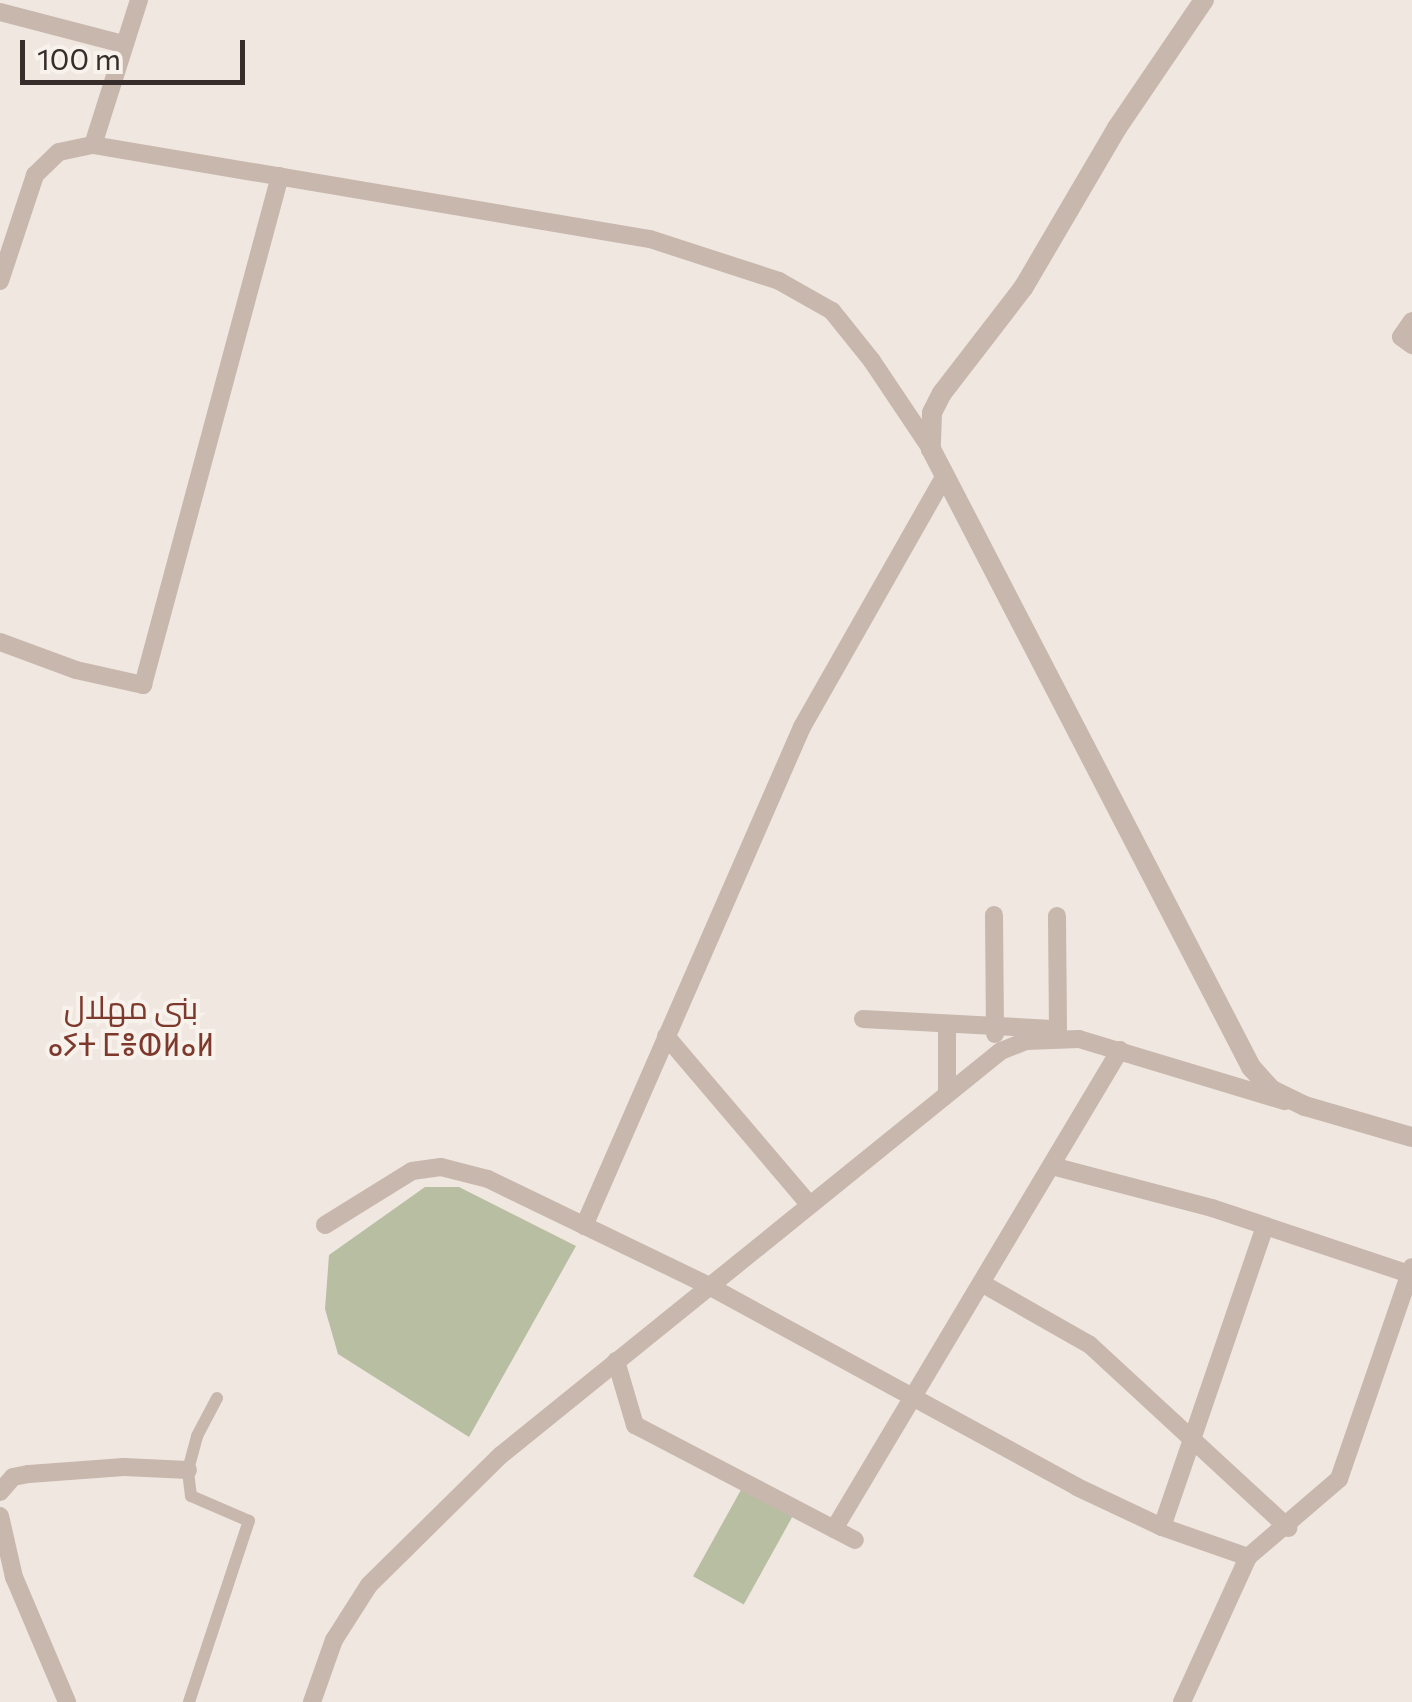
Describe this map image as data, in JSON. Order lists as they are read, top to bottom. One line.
{"districts":["بني مهلال ⴰⵢⵜ ⵎⴻⵀⵍⴰⵍ"],"scale_bar":"100 m"}
